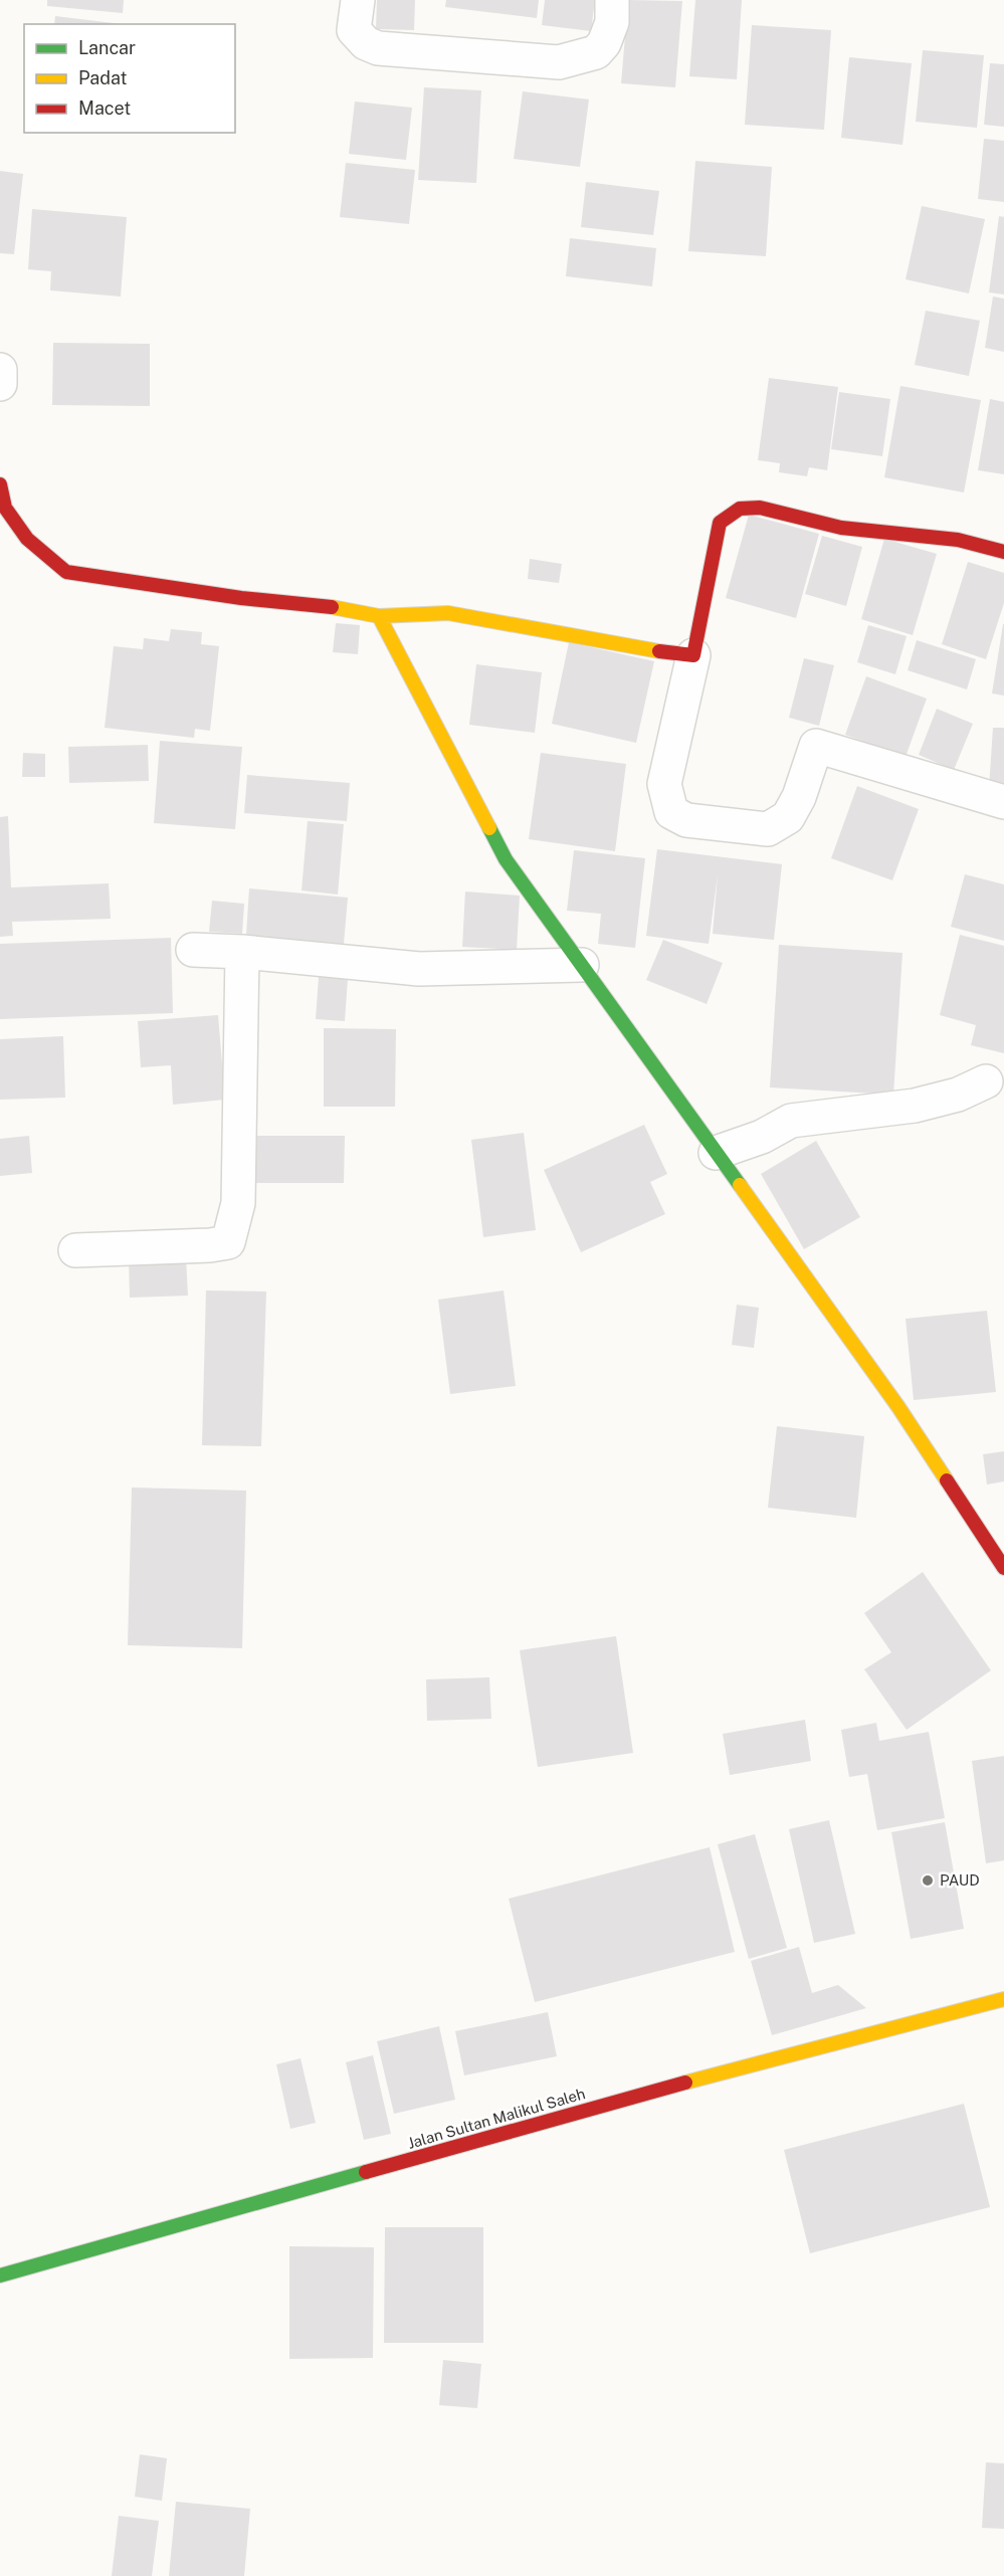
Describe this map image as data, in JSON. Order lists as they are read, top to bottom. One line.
{"streets":{"street":["Jalan Sultan Malikul Saleh"]},"places":["PAUD"],"legend":["Lancar","Padat","Macet"]}
